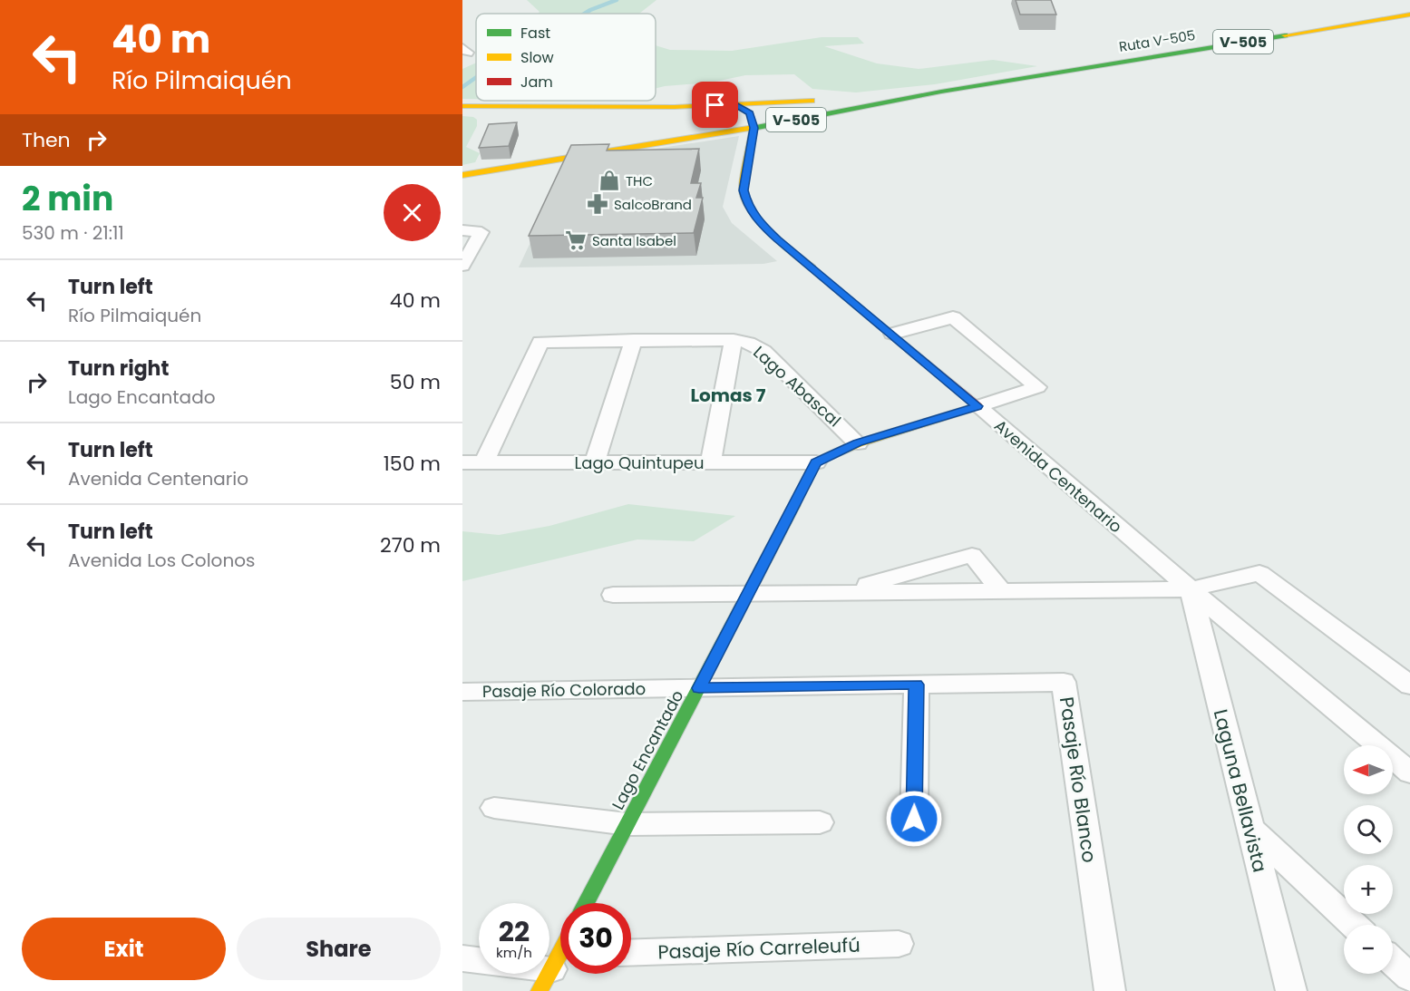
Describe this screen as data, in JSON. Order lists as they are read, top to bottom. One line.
{"streets":{"main road":["Ruta V-505","V-505","Avenida Centenario","Lago Encantado"],"street":["Lago Abascal","Lago Quintupeu","Pasaje Río Colorado","Pasaje Río Blanco","Laguna Bellavista","Pasaje Río Carreleufú"]},"crossings":[["Ruta V-505","V-505"],["V-505","Avenida Centenario"],["Lago Abascal","Lago Quintupeu"],["Lago Quintupeu","Lago Encantado"],["Avenida Centenario","Laguna Bellavista"],["Pasaje Río Colorado","Lago Encantado"],["Pasaje Río Colorado","Pasaje Río Blanco"]],"districts":["Lomas 7"],"places":{"shop":["THC"],"pharmacy":["SalcoBrand"],"supermarket":["Santa Isabel"]},"legend":["Fast","Slow","Jam"],"north":"left","page":{"turn":["40 m","Río Pilmaiquén"],"then":"Then","heading":["2 min","530 m · 21:11"],"list":[{"name":"Turn left","note":"Río Pilmaiquén","value":"40 m"},{"name":"Turn right","note":"Lago Encantado","value":"50 m"},{"name":"Turn left","note":"Avenida Centenario","value":"150 m"},{"name":"Turn left","note":"Avenida Los Colonos","value":"270 m"}],"map_buttons":["+","−"],"speed":"22 km/h","limit":"30","buttons":["Exit","Share"]}}
